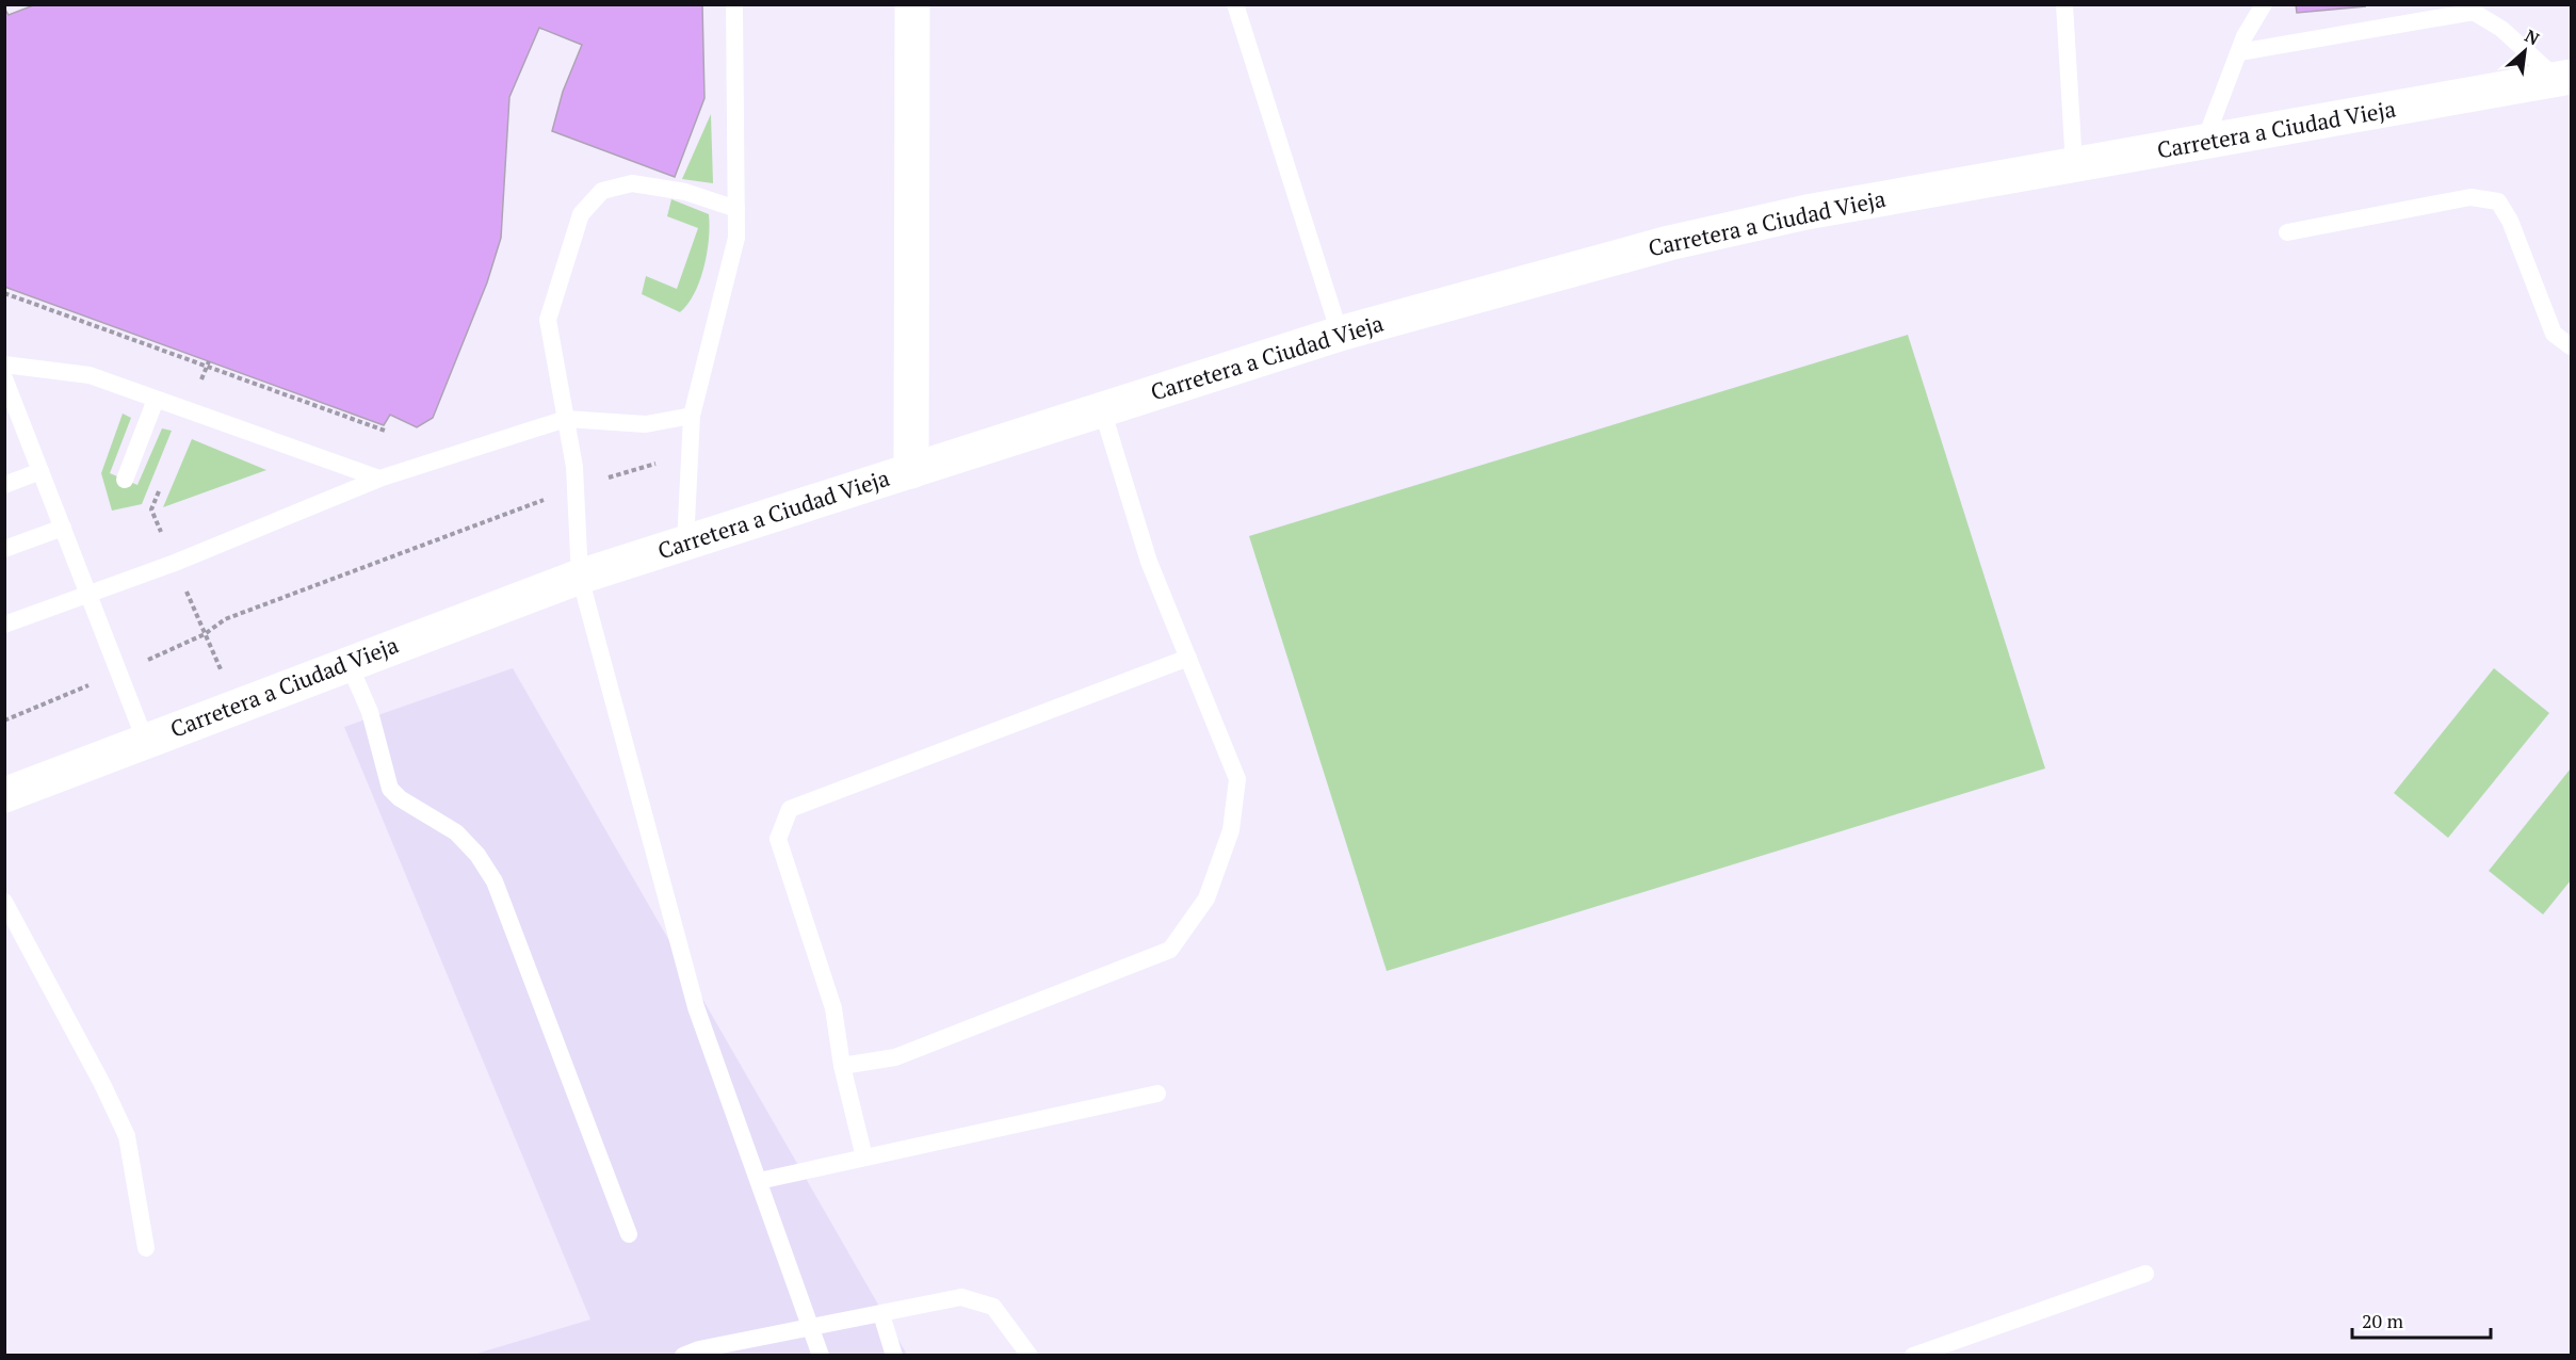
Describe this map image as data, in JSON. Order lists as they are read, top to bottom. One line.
{"streets":{"main road":["Carretera a Ciudad Vieja"]},"scale_bar":"20 m","north":"top right"}
